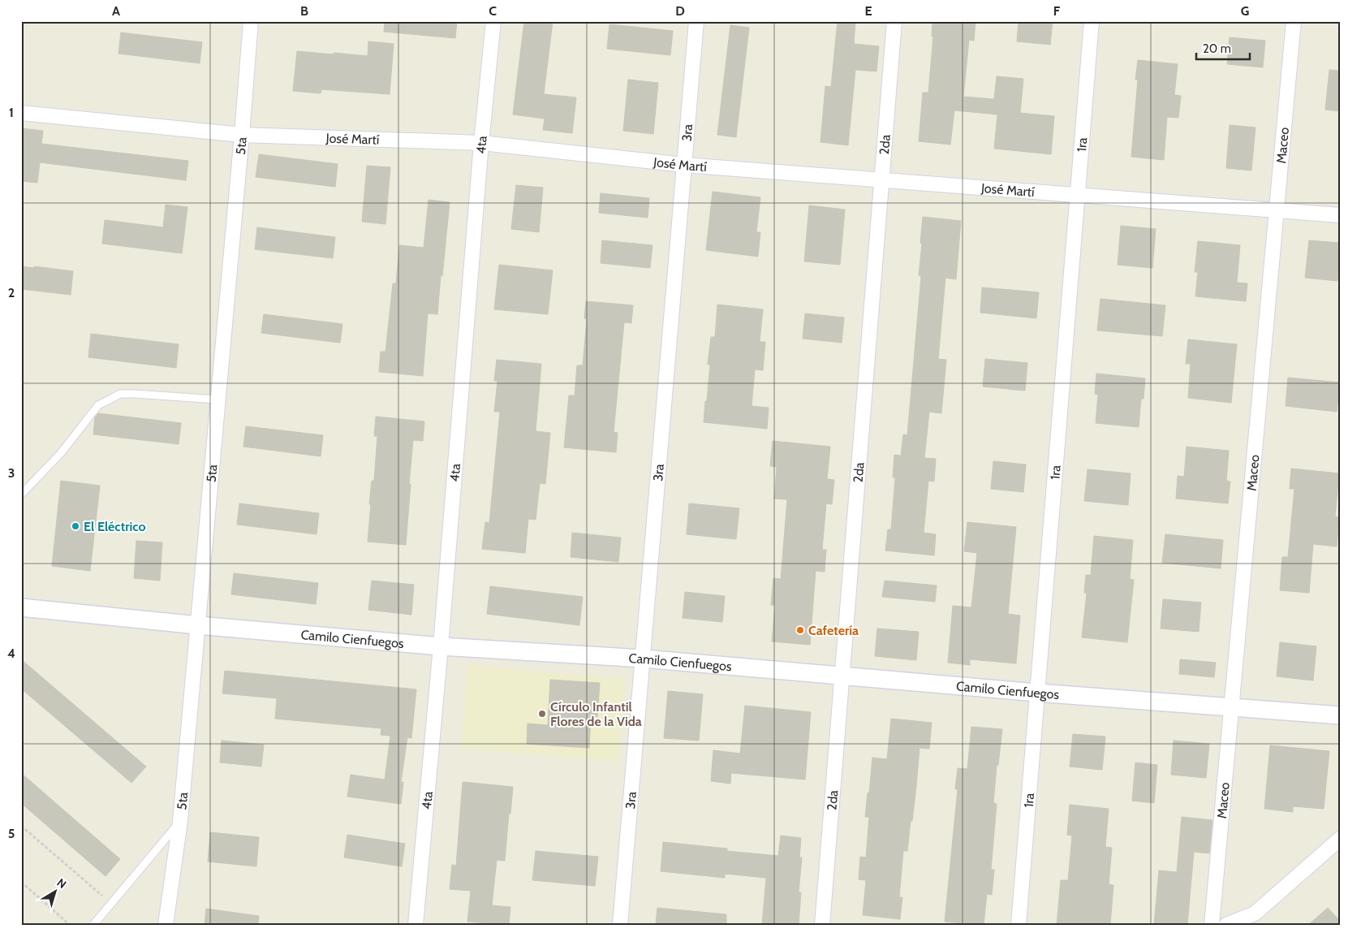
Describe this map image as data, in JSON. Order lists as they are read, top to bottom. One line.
{"streets":{"street":["3ra","José Martí","4ta","2da","1ra","Maceo","5ta","Camilo Cienfuegos"]},"crossings":[["3ra","José Martí"],["3ra","Camilo Cienfuegos"],["José Martí","4ta"],["José Martí","2da"],["José Martí","1ra"],["José Martí","Maceo"],["José Martí","5ta"],["4ta","Camilo Cienfuegos"],["2da","Camilo Cienfuegos"],["1ra","Camilo Cienfuegos"],["Maceo","Camilo Cienfuegos"],["5ta","Camilo Cienfuegos"]],"places":["El Eléctrico","Cafetería","Círculo Infantil Flores de la Vida"],"scale_bar":"20 m","north":"top right","grid":{"columns":["A","B","C","D","E","F","G"],"rows":["1","2","3","4","5"]}}
